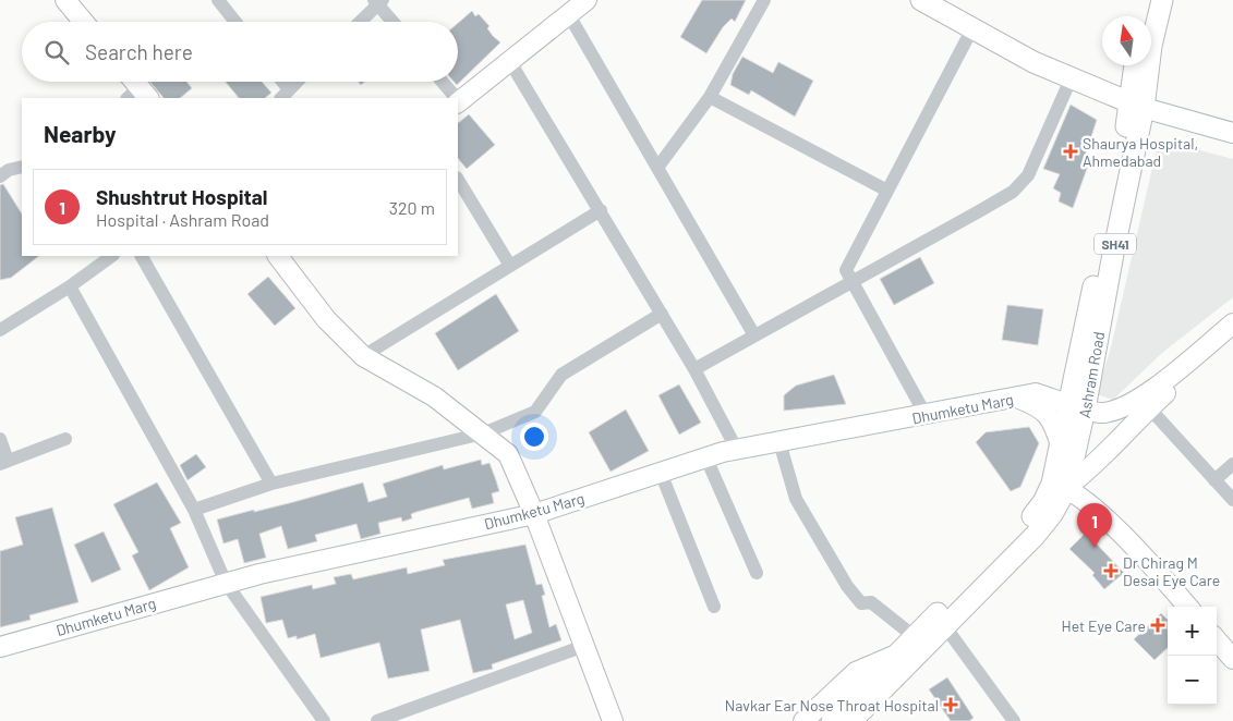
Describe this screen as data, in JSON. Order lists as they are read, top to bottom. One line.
{"streets":{"main road":["Ashram Road"],"street":["Dhumketu Marg"]},"crossings":[["Ashram Road","Dhumketu Marg"]],"places":{"health":["Shaurya Hospital, Ahmedabad","Dr Chirag M Desai Eye Care","Het Eye Care","Navkar Ear Nose Throat Hospital"]},"north":"top","page":{"search":"Search here","heading":"Nearby","list":[{"mark":"1","name":"Shushtrut Hospital","note":"Hospital · Ashram Road","value":"320 m"}],"pins":"1","map_buttons":["+","−"]}}
